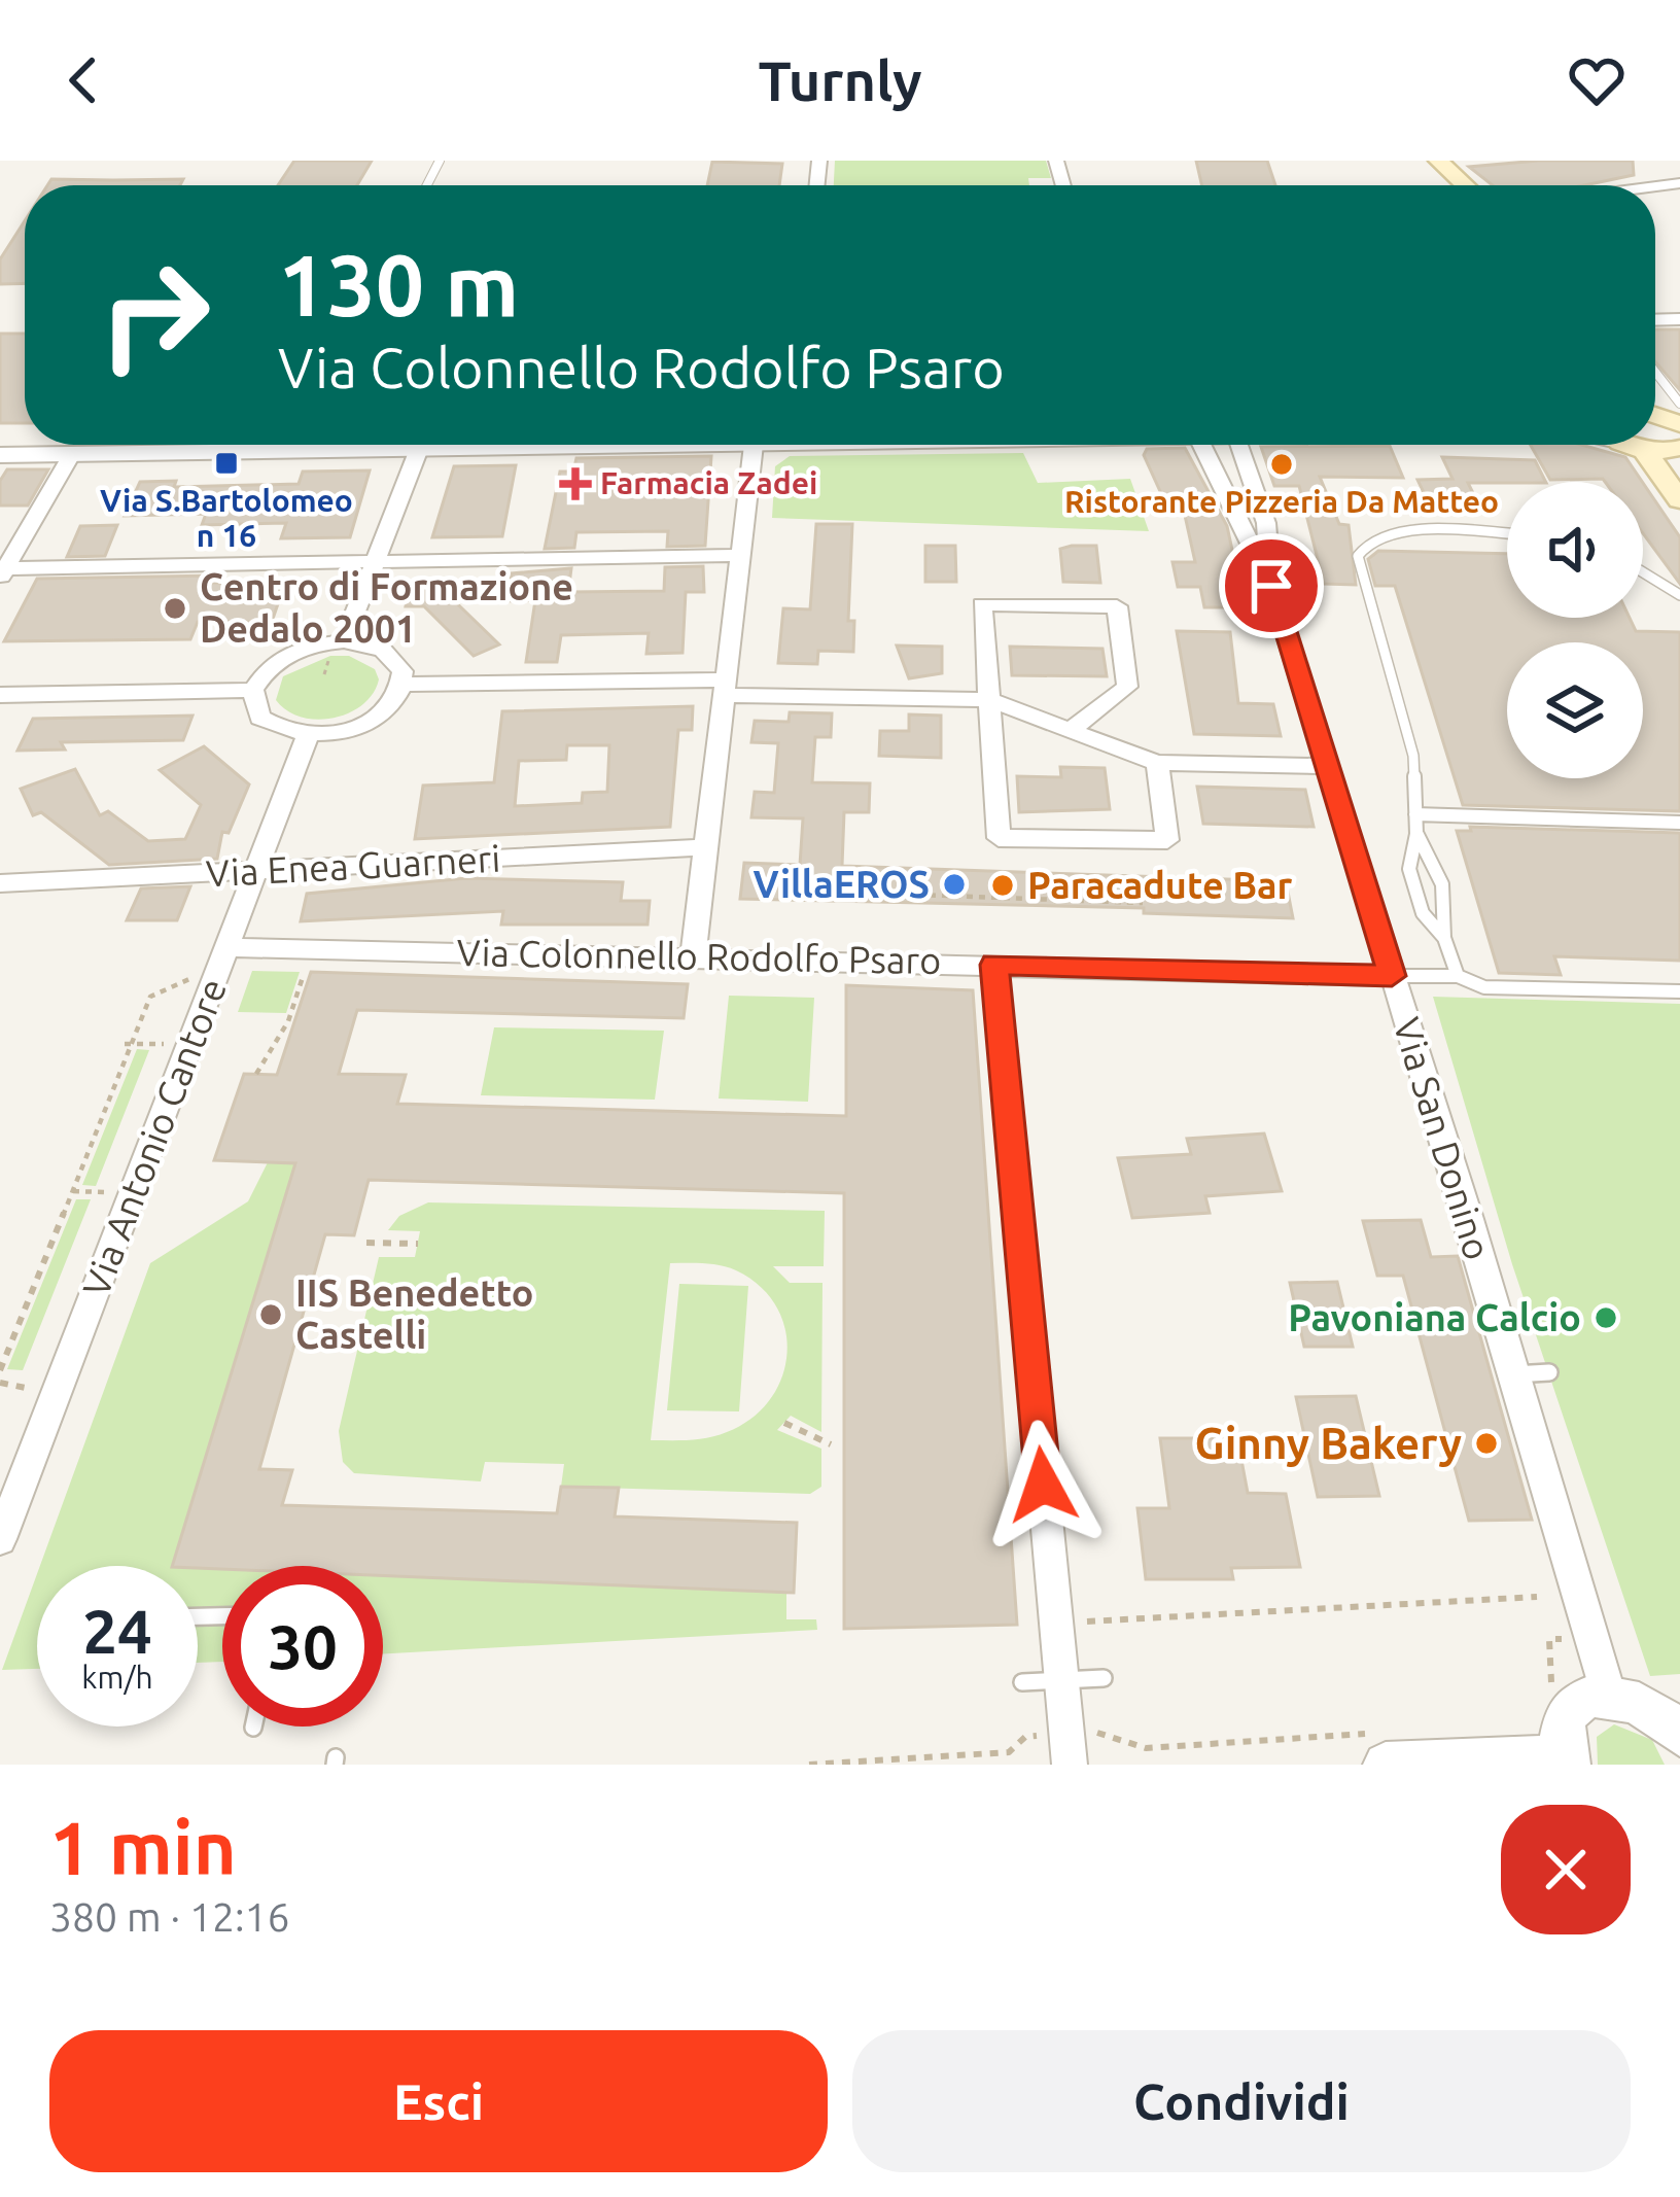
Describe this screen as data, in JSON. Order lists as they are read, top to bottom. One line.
{"streets":{"street":["Via Enea Guarneri","Via Colonnello Rodolfo Psaro","Via Antonio Cantore","Via San Donino"]},"crossings":[["Via Enea Guarneri","Via Antonio Cantore"],["Via Colonnello Rodolfo Psaro","Via Antonio Cantore"],["Via Colonnello Rodolfo Psaro","Via San Donino"]],"places":{"transit":["Via S.Bartolomeo n 16"],"other":["Ristorante Pizzeria Da Matteo","Centro di Formazione Dedalo 2001","VillaEROS","Paracadute Bar","IIS Benedetto Castelli","Pavoniana Calcio","Ginny Bakery"],"health":["Farmacia Zadei"]},"page":{"header":"Turnly","turn":["130 m","Via Colonnello Rodolfo Psaro"],"speed":"24 km/h","limit":"30","heading":["1 min","380 m · 12:16"],"buttons":["Esci","Condividi"]}}
